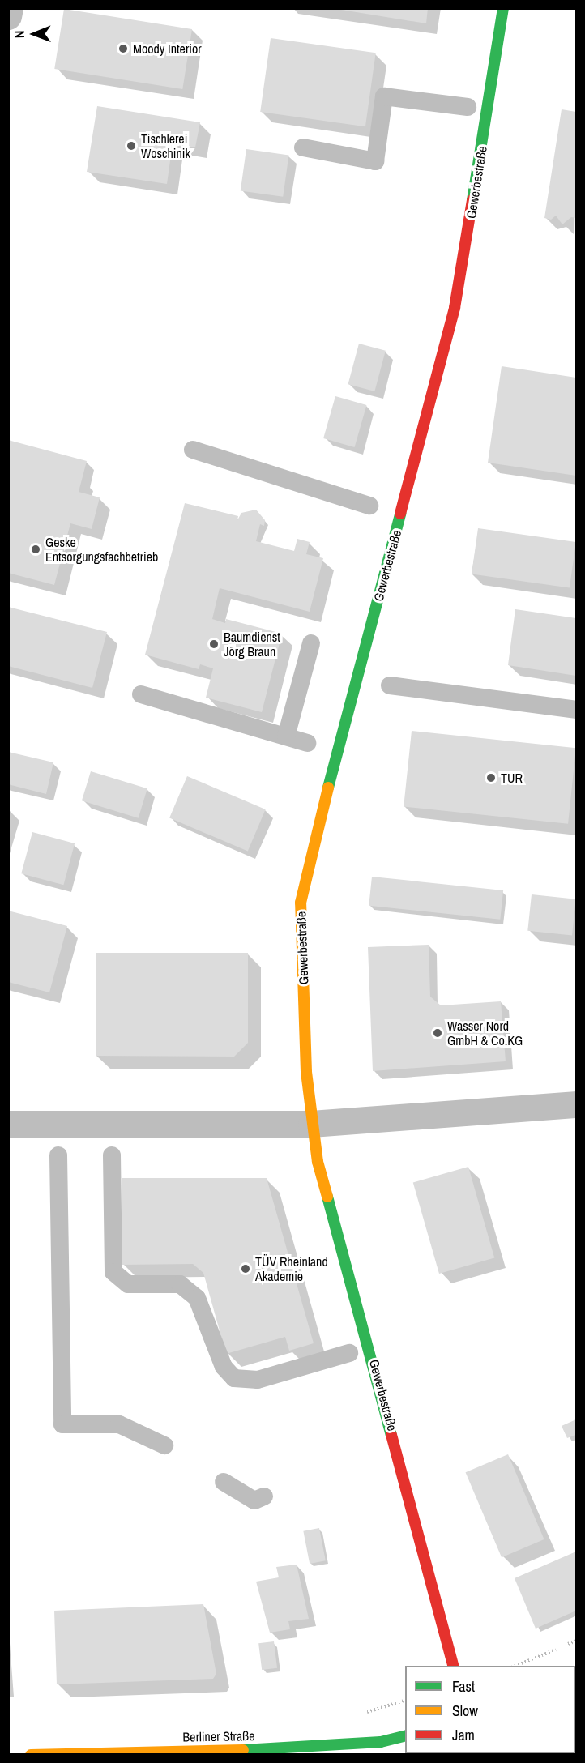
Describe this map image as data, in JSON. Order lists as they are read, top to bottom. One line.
{"streets":{"street":["Gewerbestraße","Berliner Straße"]},"places":["Moody Interior","Tischlerei Woschinik","Geske Entsorgungsfachbetrieb","Baumdienst Jörg Braun","TUR","Wasser Nord GmbH & Co.KG","TÜV Rheinland Akademie"],"legend":["Fast","Slow","Jam"],"north":"left"}
